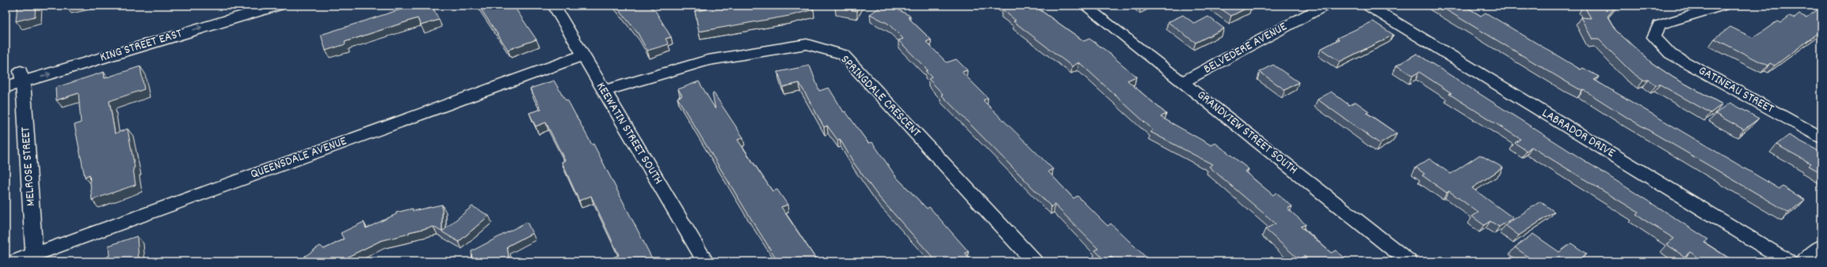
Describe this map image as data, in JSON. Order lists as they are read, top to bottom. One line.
{"streets":{"main road":["KING STREET EAST"],"street":["BELVEDERE AVENUE","GATINEAU STREET","SPRINGDALE CRESCENT","GRANDVIEW STREET SOUTH","KEEWATIN STREET SOUTH","LABRADOR DRIVE","QUEENSDALE AVENUE","MELROSE STREET"]},"crossings":[["KING STREET EAST","MELROSE STREET"],["BELVEDERE AVENUE","GRANDVIEW STREET SOUTH"],["SPRINGDALE CRESCENT","KEEWATIN STREET SOUTH"],["KEEWATIN STREET SOUTH","QUEENSDALE AVENUE"],["QUEENSDALE AVENUE","MELROSE STREET"]]}
